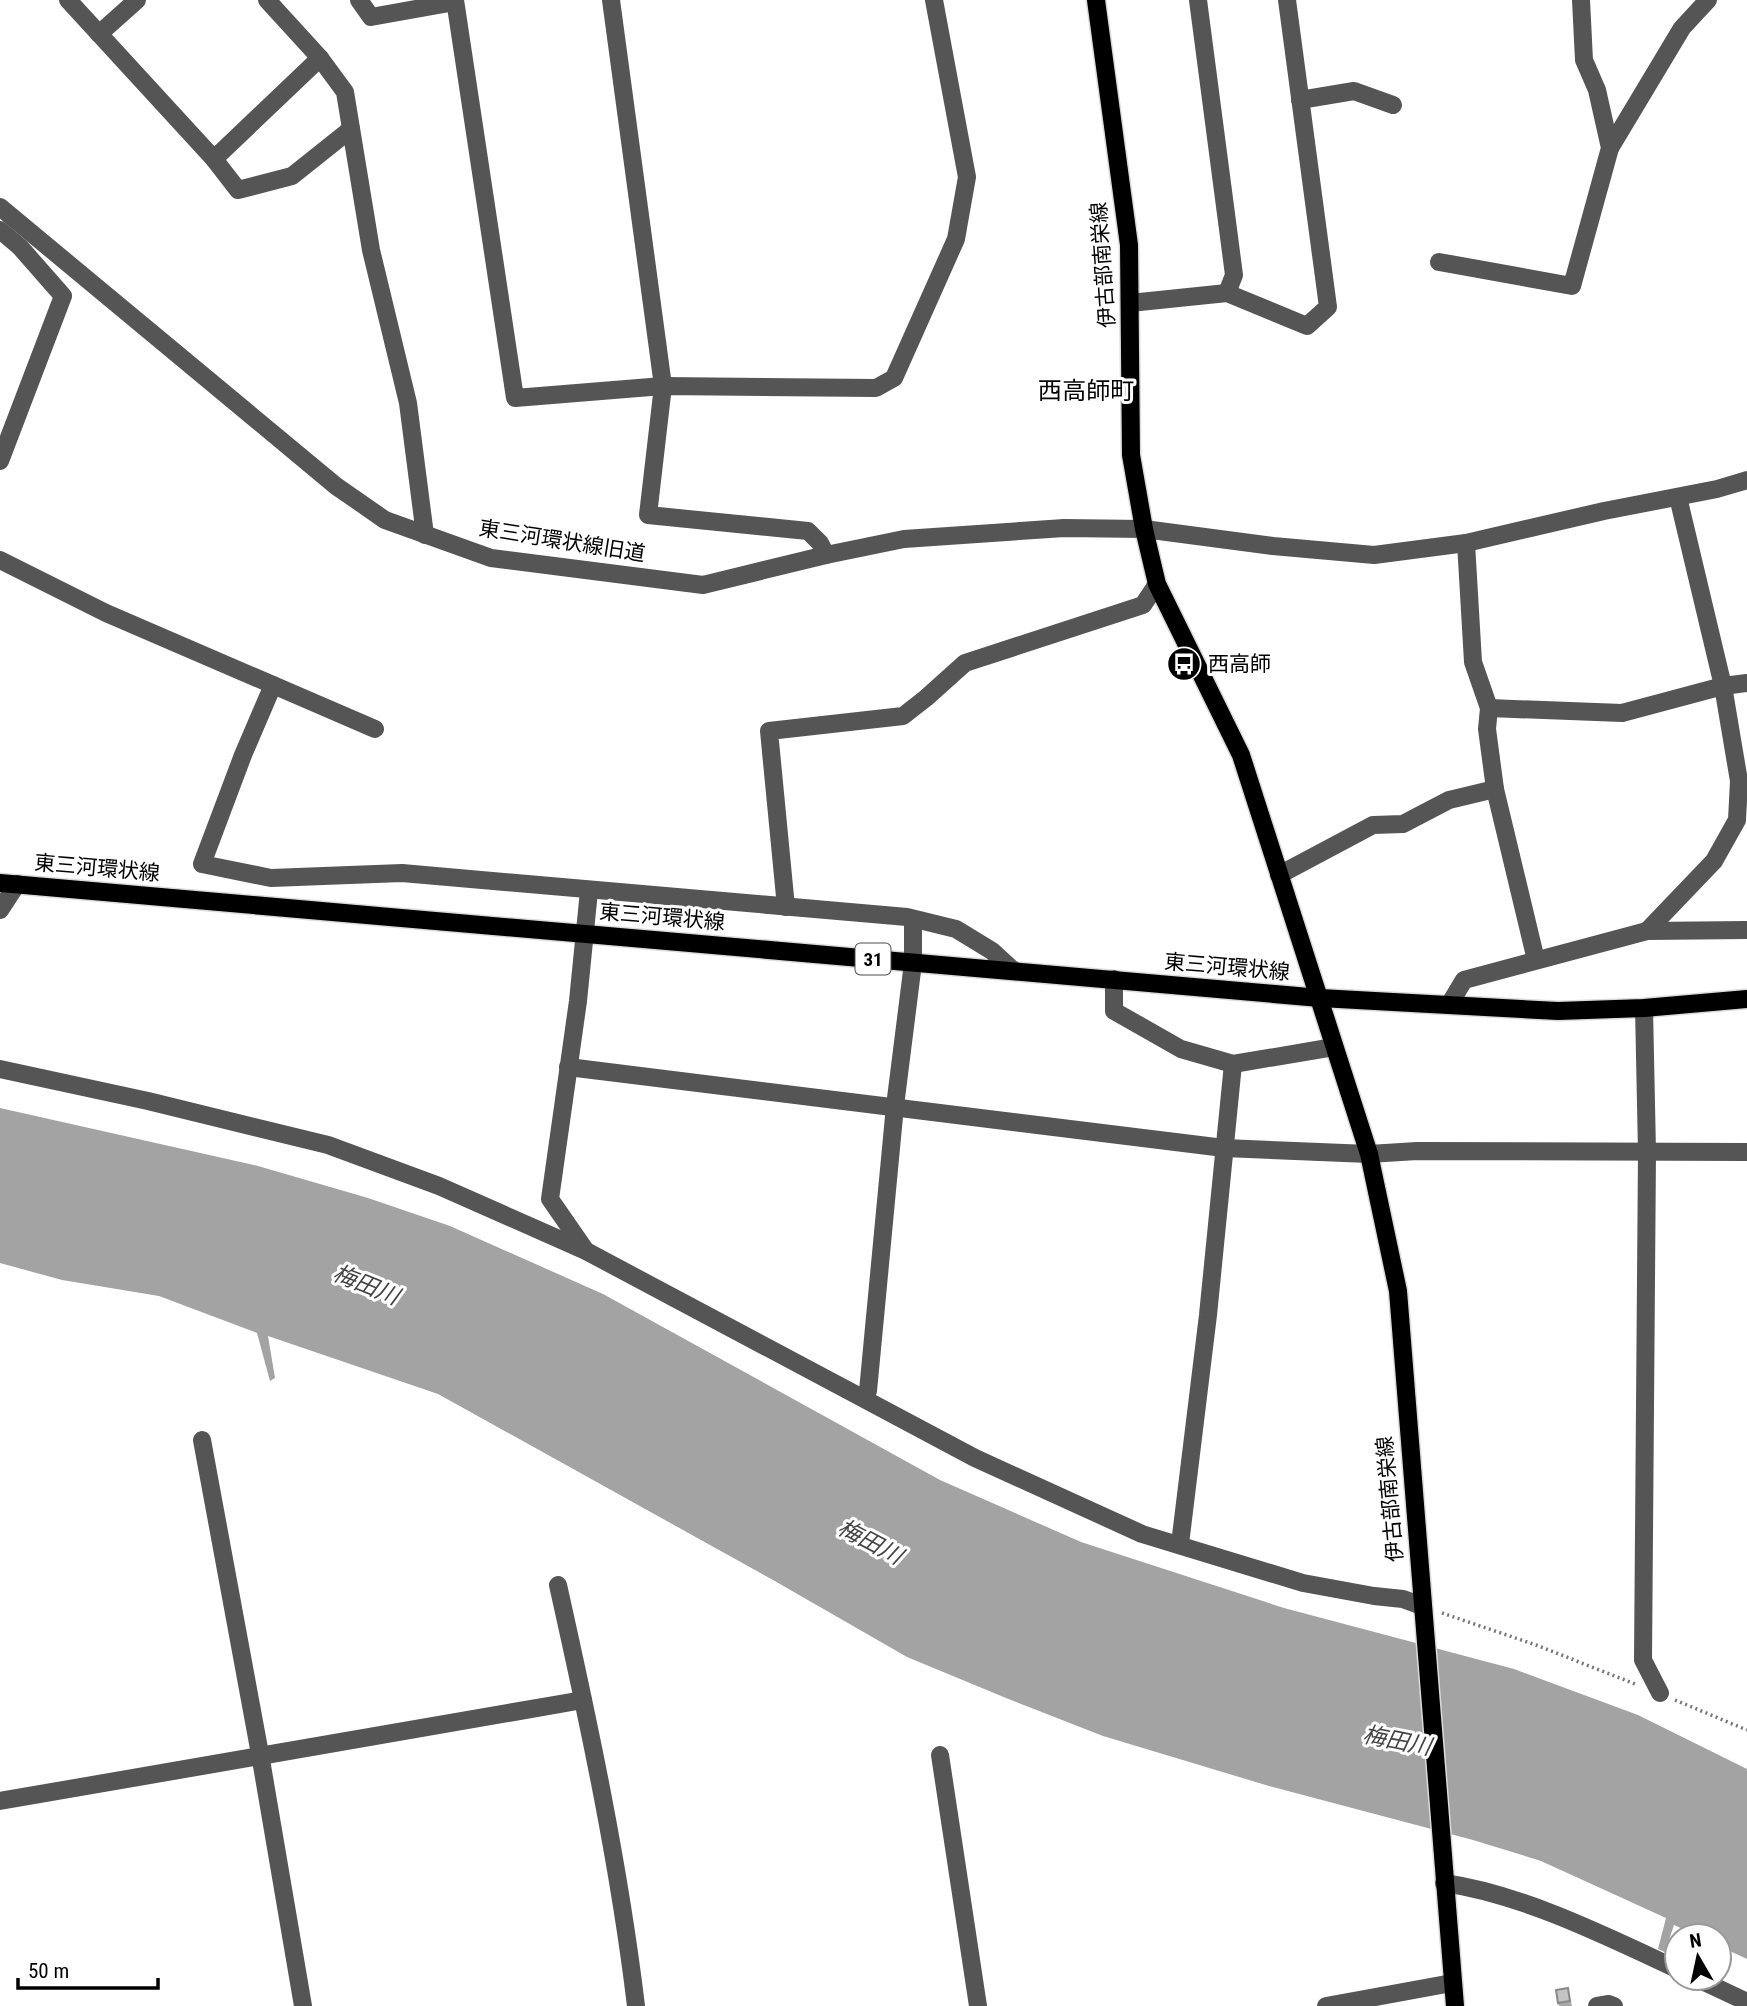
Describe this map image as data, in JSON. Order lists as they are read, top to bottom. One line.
{"streets":{"main road":["伊古部南栄線","東三河環状線","31"],"street":["東三河環状線旧道"]},"crossings":[["伊古部南栄線","東三河環状線旧道"],["伊古部南栄線","東三河環状線"],["東三河環状線旧道","東三河環状線"]],"districts":["西高師町"],"water":["梅田川"],"places":{"bus stop":["西高師"]},"scale_bar":"50 m","north":"top"}
